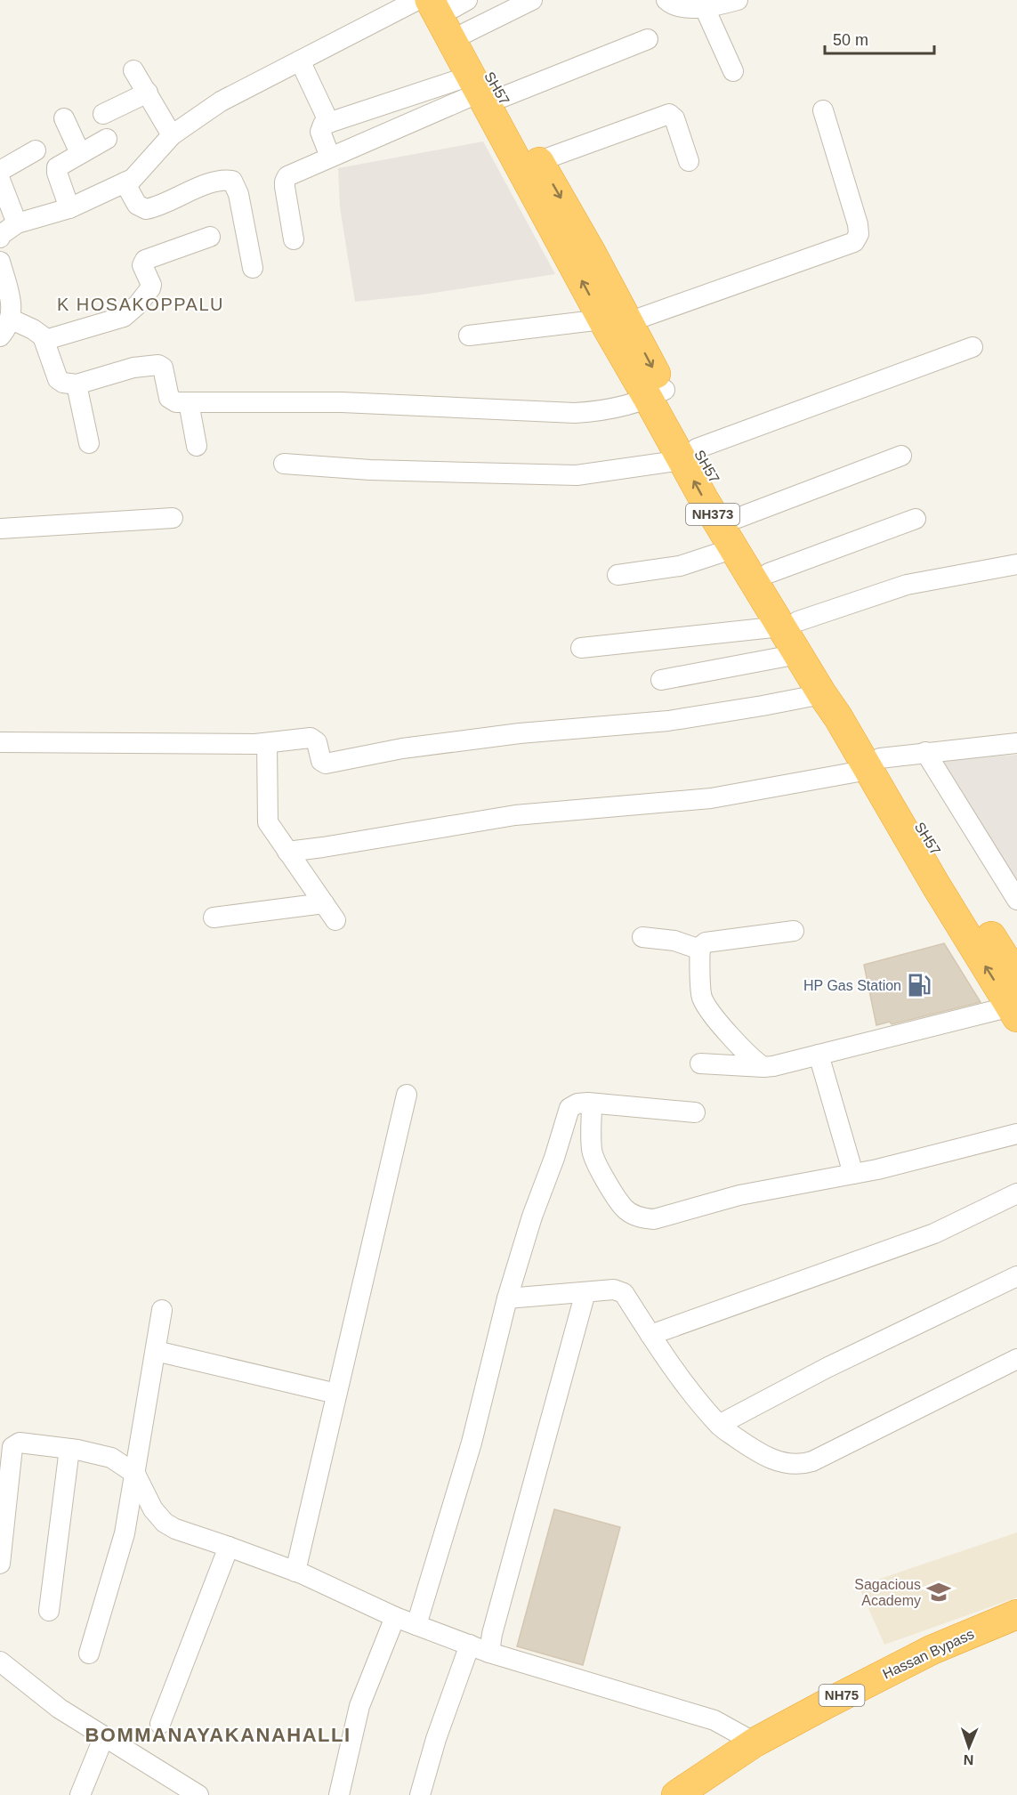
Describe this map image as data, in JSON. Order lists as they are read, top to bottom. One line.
{"streets":{"highway":["SH57","NH373","Hassan Bypass","NH75"]},"crossings":[["SH57","NH373"]],"districts":["K HOSAKOPPALU","BOMMANAYAKANAHALLI"],"places":{"fuel station":["HP Gas Station"],"school or university":["Sagacious Academy"]},"scale_bar":"50 m","north":"bottom"}
